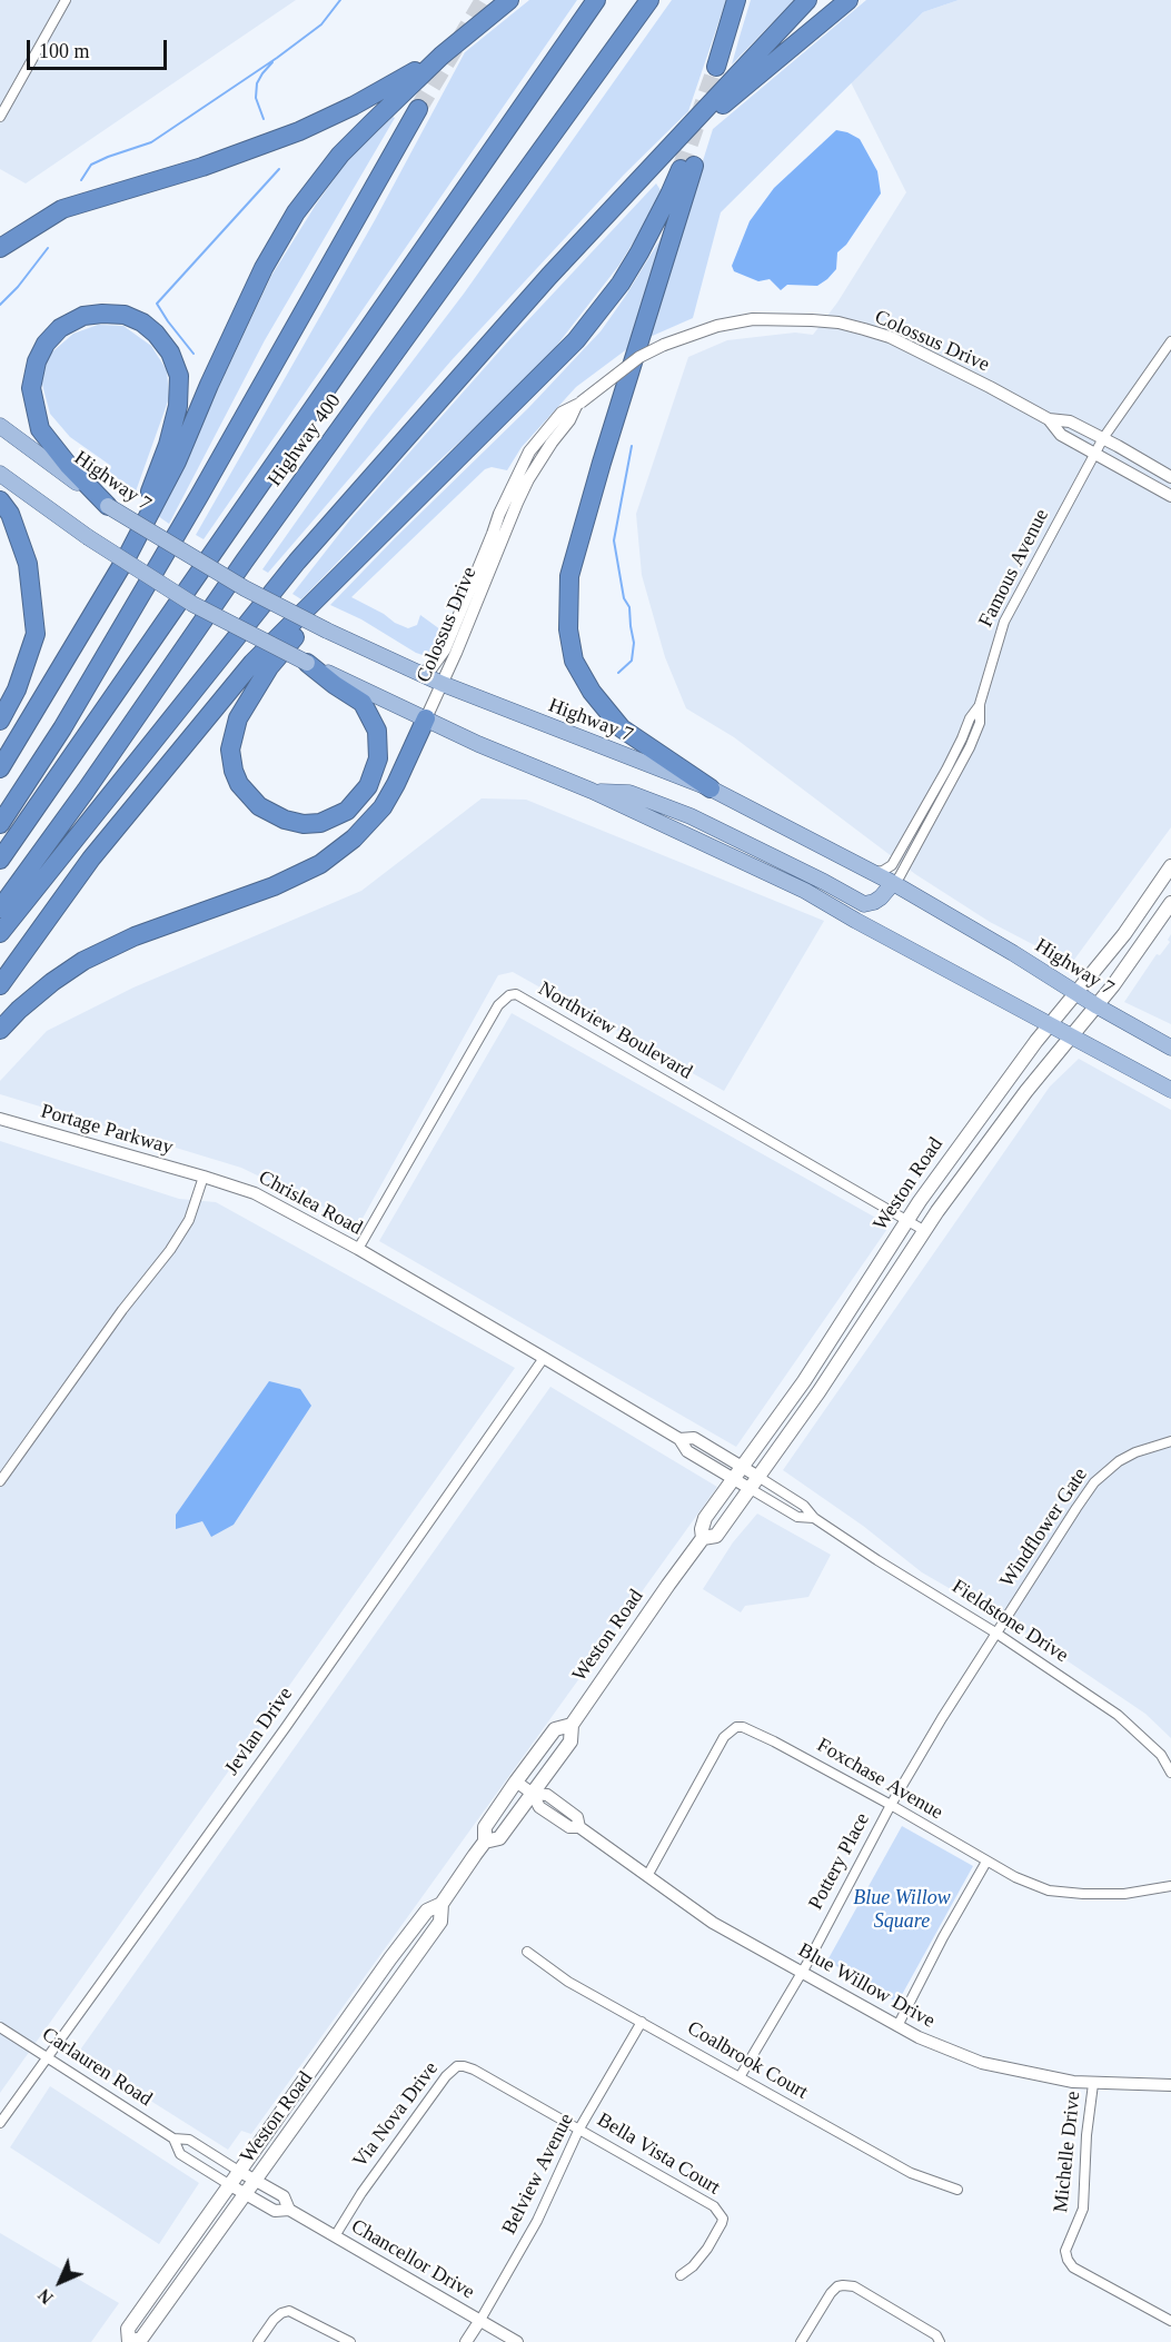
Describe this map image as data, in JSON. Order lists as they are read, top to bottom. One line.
{"streets":{"highway":["Highway 400"],"main road":["Highway 7","Weston Road"],"street":["Colossus Drive","Famous Avenue","Northview Boulevard","Portage Parkway","Chrislea Road","Windflower Gate","Fieldstone Drive","Jevlan Drive","Foxchase Avenue","Pottery Place","Blue Willow Drive","Coalbrook Court","Carlauren Road","Via Nova Drive","Michelle Drive","Bella Vista Court","Belview Avenue","Chancellor Drive"]},"crossings":[["Colossus Drive","Highway 7"],["Colossus Drive","Famous Avenue"],["Highway 7","Famous Avenue"],["Highway 7","Weston Road"],["Northview Boulevard","Weston Road"],["Northview Boulevard","Chrislea Road"],["Portage Parkway","Chrislea Road"],["Weston Road","Chrislea Road"],["Weston Road","Fieldstone Drive"],["Weston Road","Blue Willow Drive"],["Weston Road","Carlauren Road"],["Weston Road","Chancellor Drive"],["Chrislea Road","Fieldstone Drive"],["Chrislea Road","Jevlan Drive"],["Windflower Gate","Fieldstone Drive"],["Windflower Gate","Pottery Place"],["Fieldstone Drive","Pottery Place"],["Jevlan Drive","Carlauren Road"],["Foxchase Avenue","Pottery Place"],["Foxchase Avenue","Blue Willow Drive"],["Pottery Place","Blue Willow Drive"],["Pottery Place","Coalbrook Court"],["Blue Willow Drive","Michelle Drive"],["Coalbrook Court","Belview Avenue"],["Carlauren Road","Chancellor Drive"],["Via Nova Drive","Bella Vista Court"],["Via Nova Drive","Belview Avenue"],["Via Nova Drive","Chancellor Drive"],["Bella Vista Court","Belview Avenue"],["Belview Avenue","Chancellor Drive"]],"parks":["Blue Willow Square"],"scale_bar":"100 m","north":"bottom left"}
